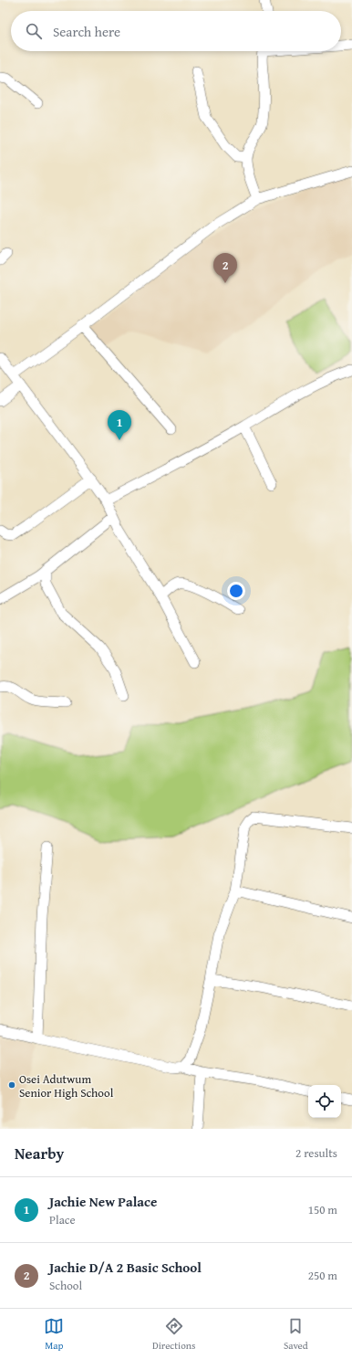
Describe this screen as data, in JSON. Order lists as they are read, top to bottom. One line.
{"places":["Osei Adutwum Senior High School"],"page":{"search":"Search here","pins":["2","1"],"heading":["Nearby","2 results"],"list":[{"mark":"1","name":"Jachie New Palace","note":"Place","value":"150 m"},{"mark":"2","name":"Jachie D/A 2 Basic School","note":"School","value":"250 m"}],"nav":["Map","Directions","Saved"]}}
